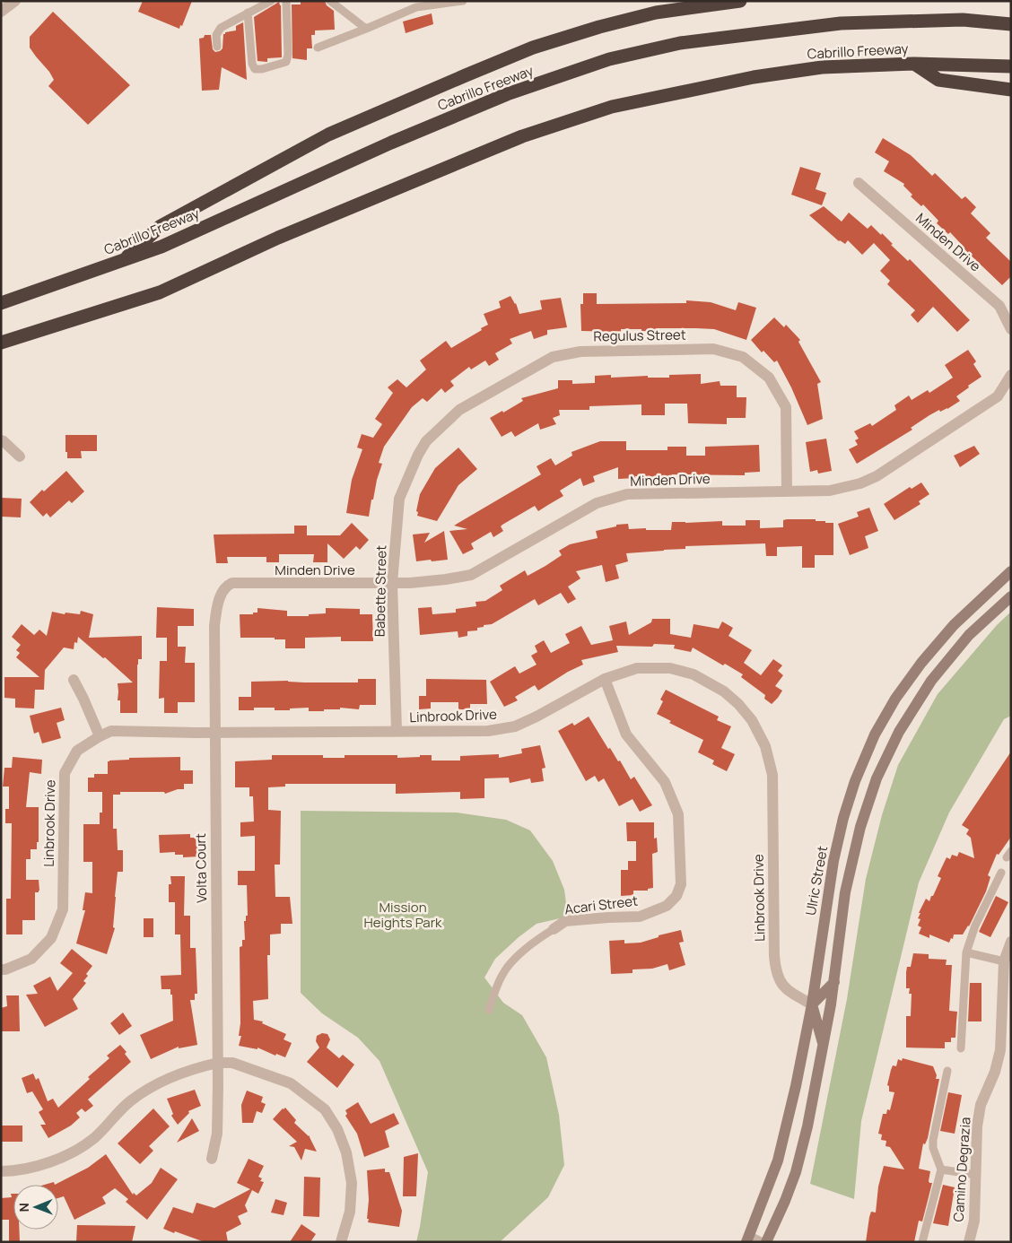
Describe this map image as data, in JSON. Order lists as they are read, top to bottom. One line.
{"streets":{"highway":["Cabrillo Freeway"],"main road":["Ulric Street"],"street":["Minden Drive","Regulus Street","Babette Street","Linbrook Drive","Volta Court","Acari Street","Camino Degrazia"]},"crossings":[["Minden Drive","Regulus Street"],["Minden Drive","Babette Street"],["Minden Drive","Volta Court"],["Regulus Street","Babette Street"],["Babette Street","Linbrook Drive"],["Linbrook Drive","Volta Court"],["Linbrook Drive","Ulric Street"],["Linbrook Drive","Acari Street"]],"parks":["Mission Heights Park"],"north":"left"}
